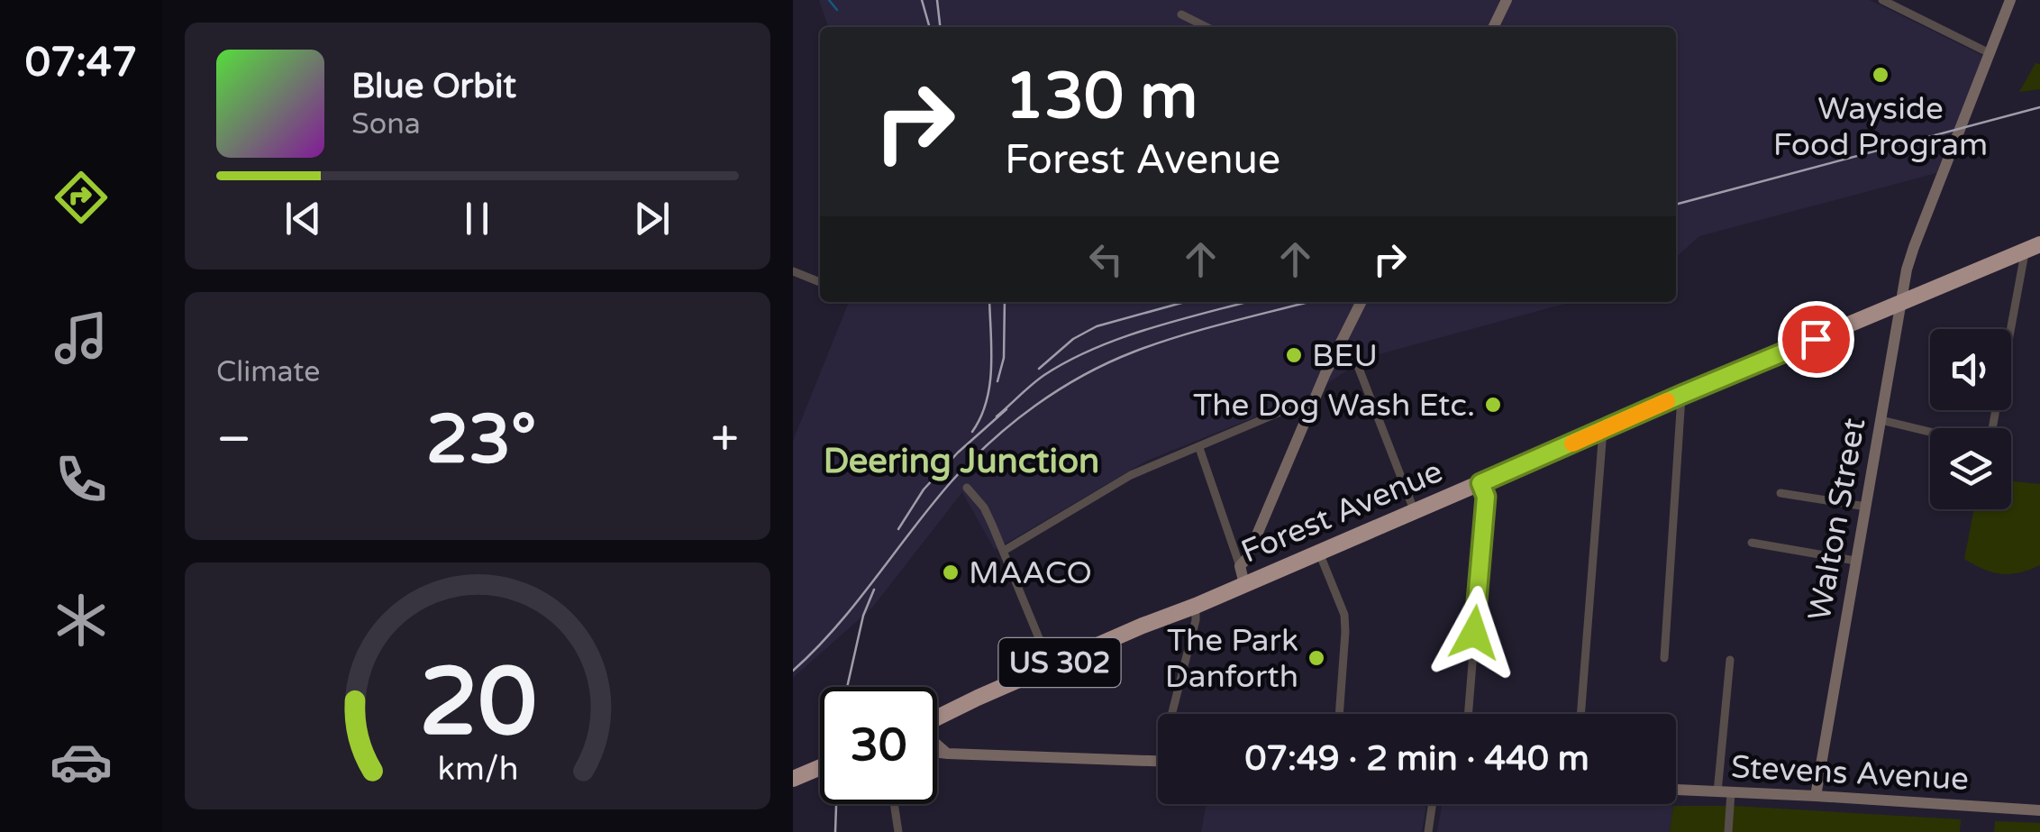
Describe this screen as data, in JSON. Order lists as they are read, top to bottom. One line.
{"streets":{"highway":["Forest Avenue","US 302"],"street":["Walton Street","Stevens Avenue"]},"crossings":[["Forest Avenue","Walton Street"],["Walton Street","Stevens Avenue"]],"districts":["Deering Junction"],"places":["Wayside Food Program","BEU","The Dog Wash Etc.","MAACO","The Park Danforth"],"page":{"tabs":"07:47","turn":["130 m","Forest Avenue"],"song":["Blue Orbit","Sona"],"tile":"Climate","heat":["−","23°","+"],"limit":"30","trip":"07:49 · 2 min · 440 m","gauge":["20","km/h"]}}
